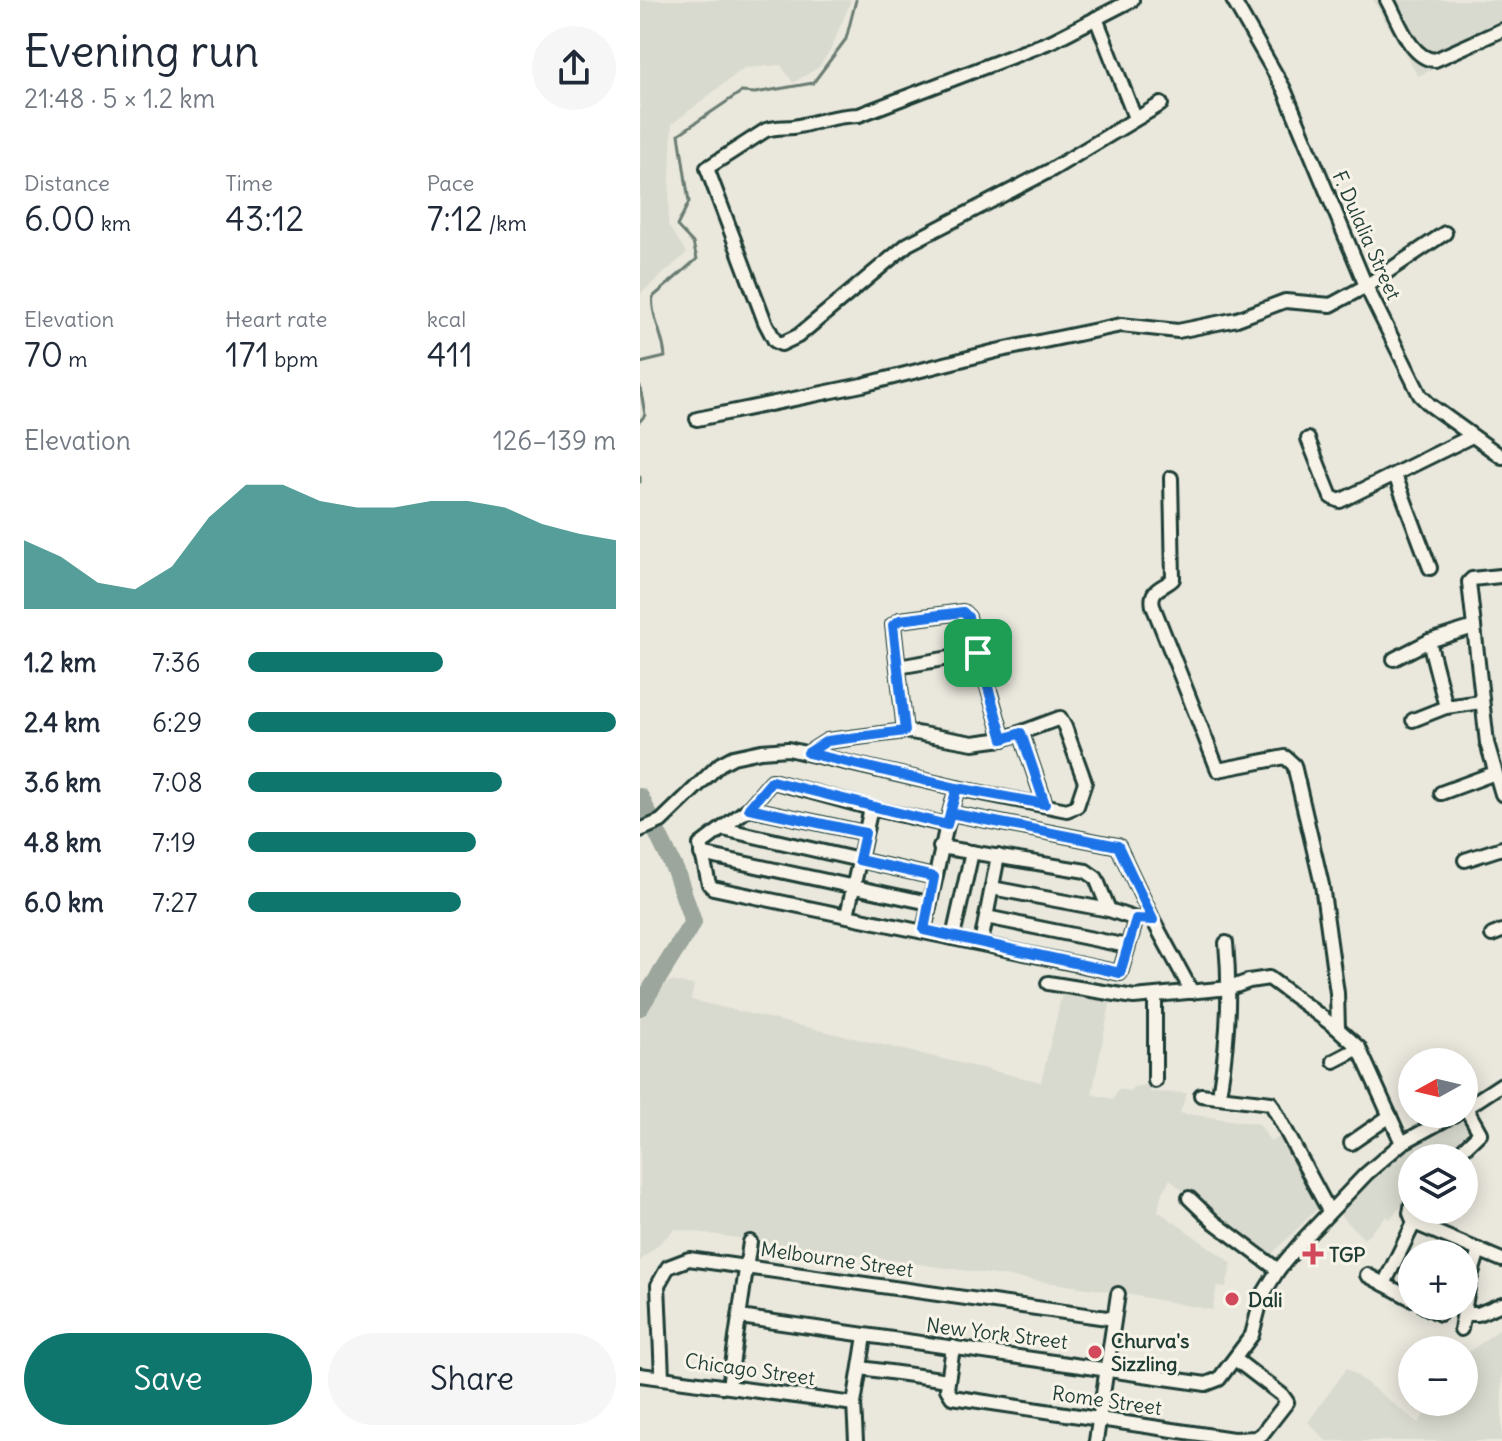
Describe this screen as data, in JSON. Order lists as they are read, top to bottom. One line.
{"streets":{"street":["F. Dulalia Street","Melbourne Street","New York Street","Chicago Street","Rome Street"]},"crossings":[["Melbourne Street","Chicago Street"],["New York Street","Rome Street"]],"places":{"health":["TGP"],"other":["Dali","Churva's Sizzling"]},"north":"left","page":{"heading":["Evening run","21:48 · 5 × 1.2 km"],"stats":[["Distance","6.00 km"],["Time","43:12"],["Pace","7:12 /km"],["Elevation","70 m"],["Heart rate","171 bpm"],["kcal","411"]],"chart":["Elevation","126–139 m"],"list":[{"name":"1.2 km","note":"7:36"},{"name":"2.4 km","note":"6:29"},{"name":"3.6 km","note":"7:08"},{"name":"4.8 km","note":"7:19"},{"name":"6.0 km","note":"7:27"}],"map_buttons":["+","−"],"buttons":["Save","Share"]}}
